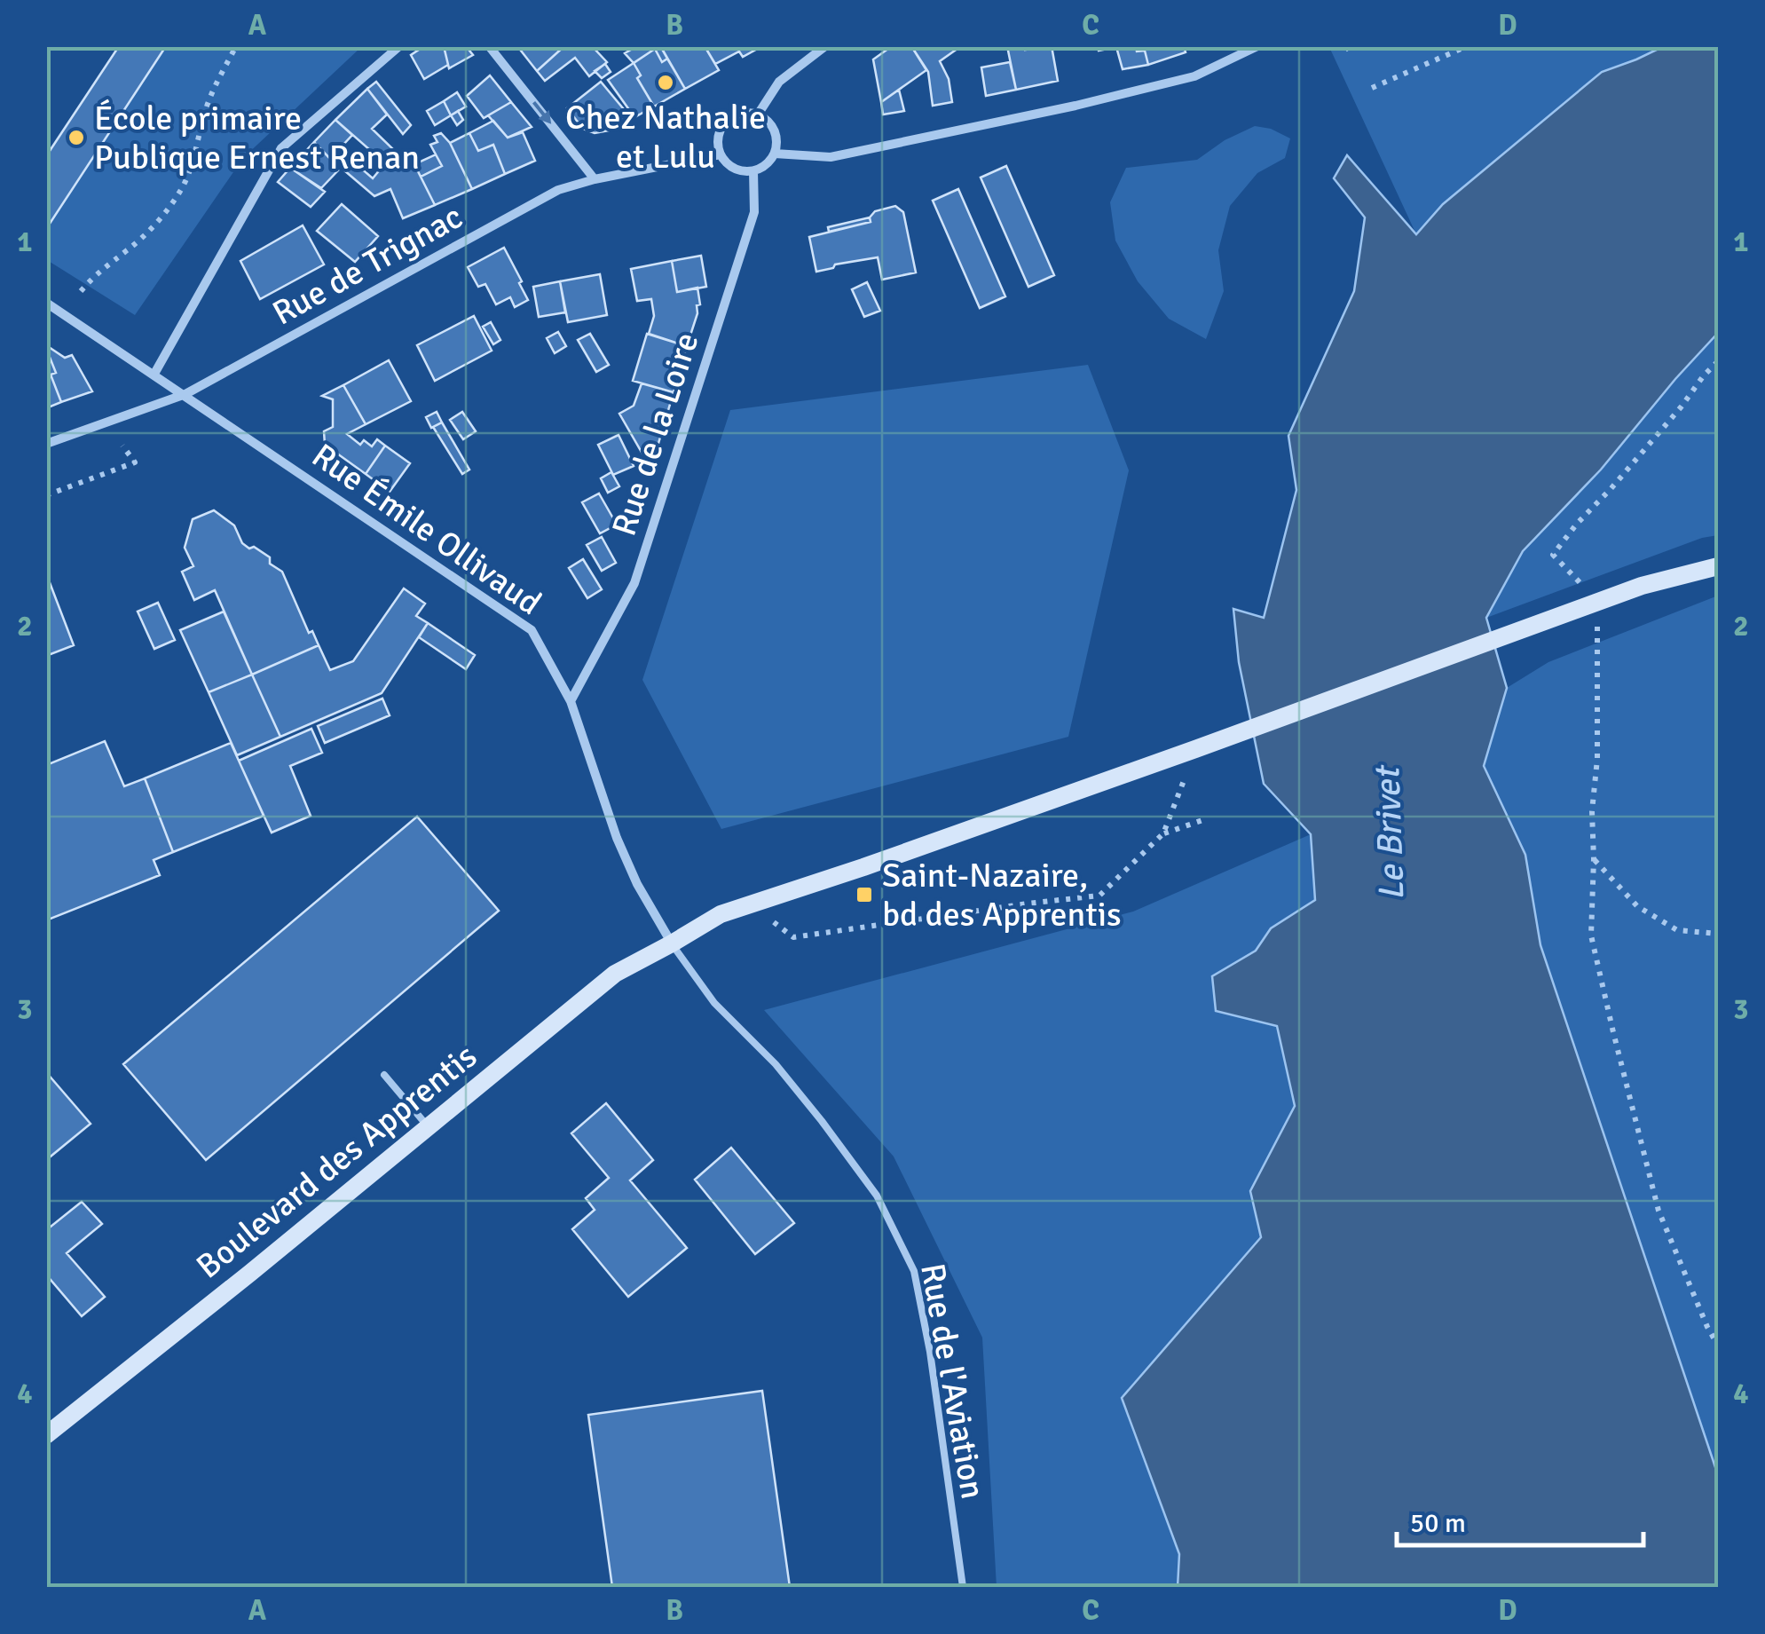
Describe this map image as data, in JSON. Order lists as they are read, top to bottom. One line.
{"streets":{"main road":["Boulevard des Apprentis"],"street":["Rue de Trignac","Rue de la Loire","Rue Émile Ollivaud"],"lane":["Rue de l'Aviation"]},"crossings":[["Rue de Trignac","Rue de la Loire"],["Rue de Trignac","Rue Émile Ollivaud"],["Rue de la Loire","Rue Émile Ollivaud"],["Rue Émile Ollivaud","Boulevard des Apprentis"],["Rue Émile Ollivaud","Rue de l'Aviation"],["Boulevard des Apprentis","Rue de l'Aviation"]],"water":["Le Brivet"],"places":{"other":["Chez Nathalie et Lulu","École primaire Publique Ernest Renan"],"transit":["Saint-Nazaire, bd des Apprentis"]},"scale_bar":"50 m","grid":{"columns":["A","B","C","D"],"rows":["1","2","3","4"]}}
